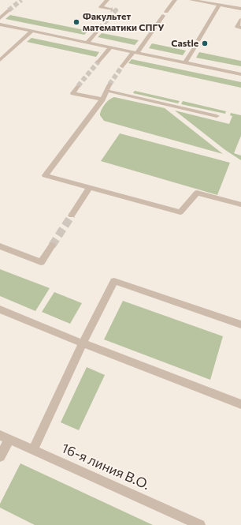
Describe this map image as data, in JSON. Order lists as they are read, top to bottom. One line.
{"streets":{"street":["16-я линия В.О."]},"places":["Факультет математики СПГУ","Castle"]}
